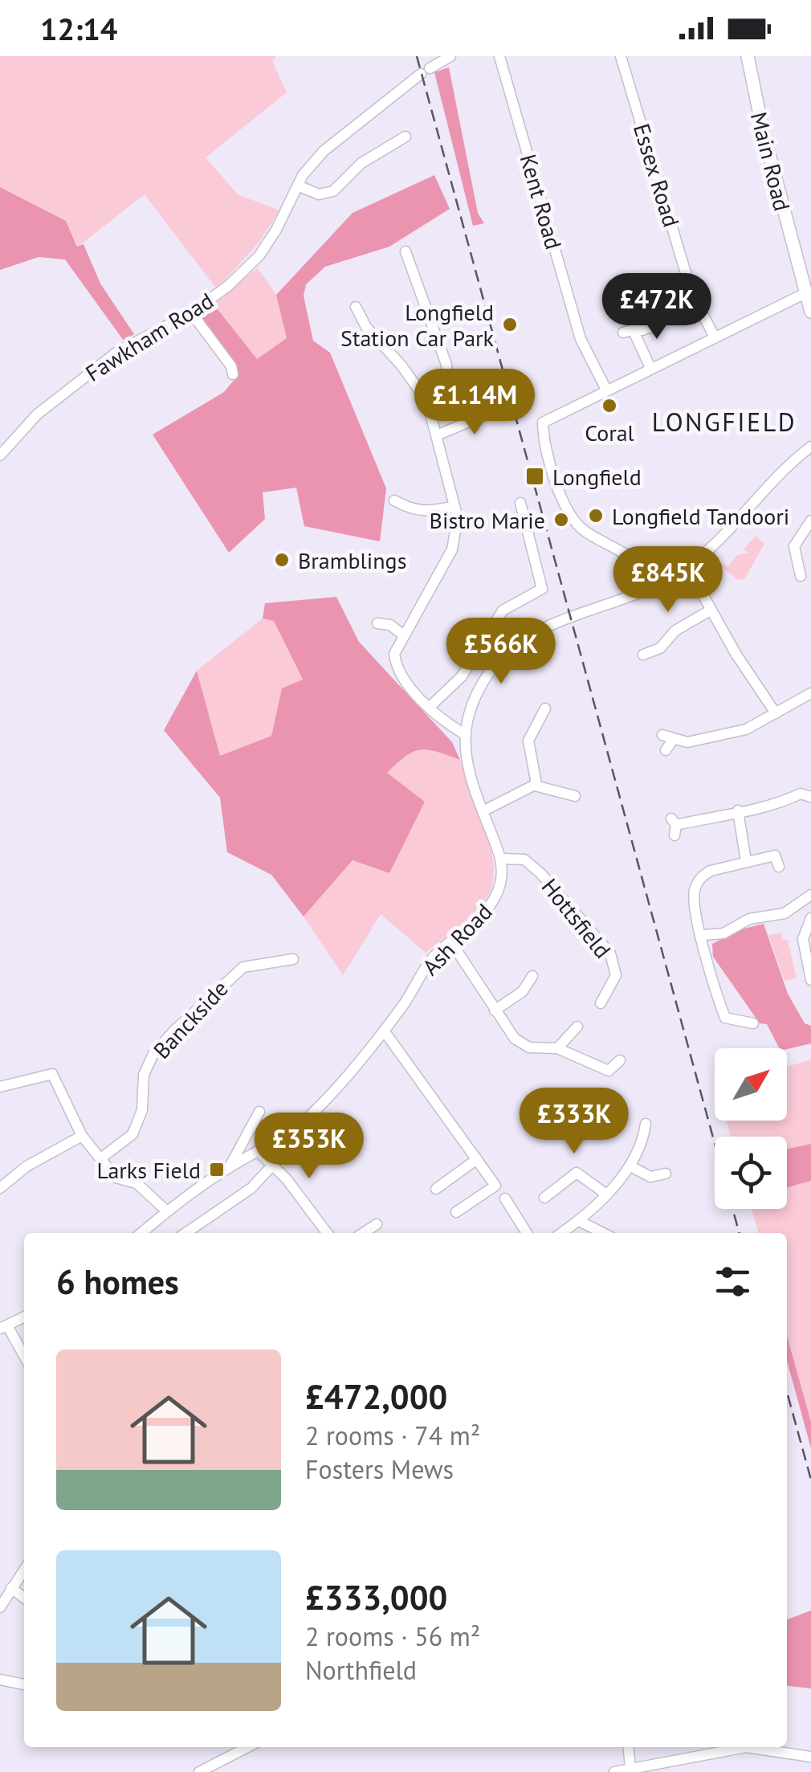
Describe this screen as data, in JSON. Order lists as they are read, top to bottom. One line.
{"streets":{"main road":["Main Road"],"street":["Essex Road","Kent Road","Fawkham Road","Hottsfield","Ash Road","Banckside"]},"crossings":[["Hottsfield","Ash Road"]],"districts":["LONGFIELD"],"places":{"other":["Longfield Station Car Park","Coral","Longfield Tandoori","Bistro Marie","Bramblings"],"transit":["Longfield","Larks Field"]},"north":"top right","page":{"status":"12:14","price":["£472K","£1.14M","£845K","£566K","£333K","£353K"],"heading":"6 homes","list":[{"name":"£472,000","note":"2 rooms · 74 m² · Fosters Mews"},{"name":"£333,000","note":"2 rooms · 56 m² · Northfield"}]}}
